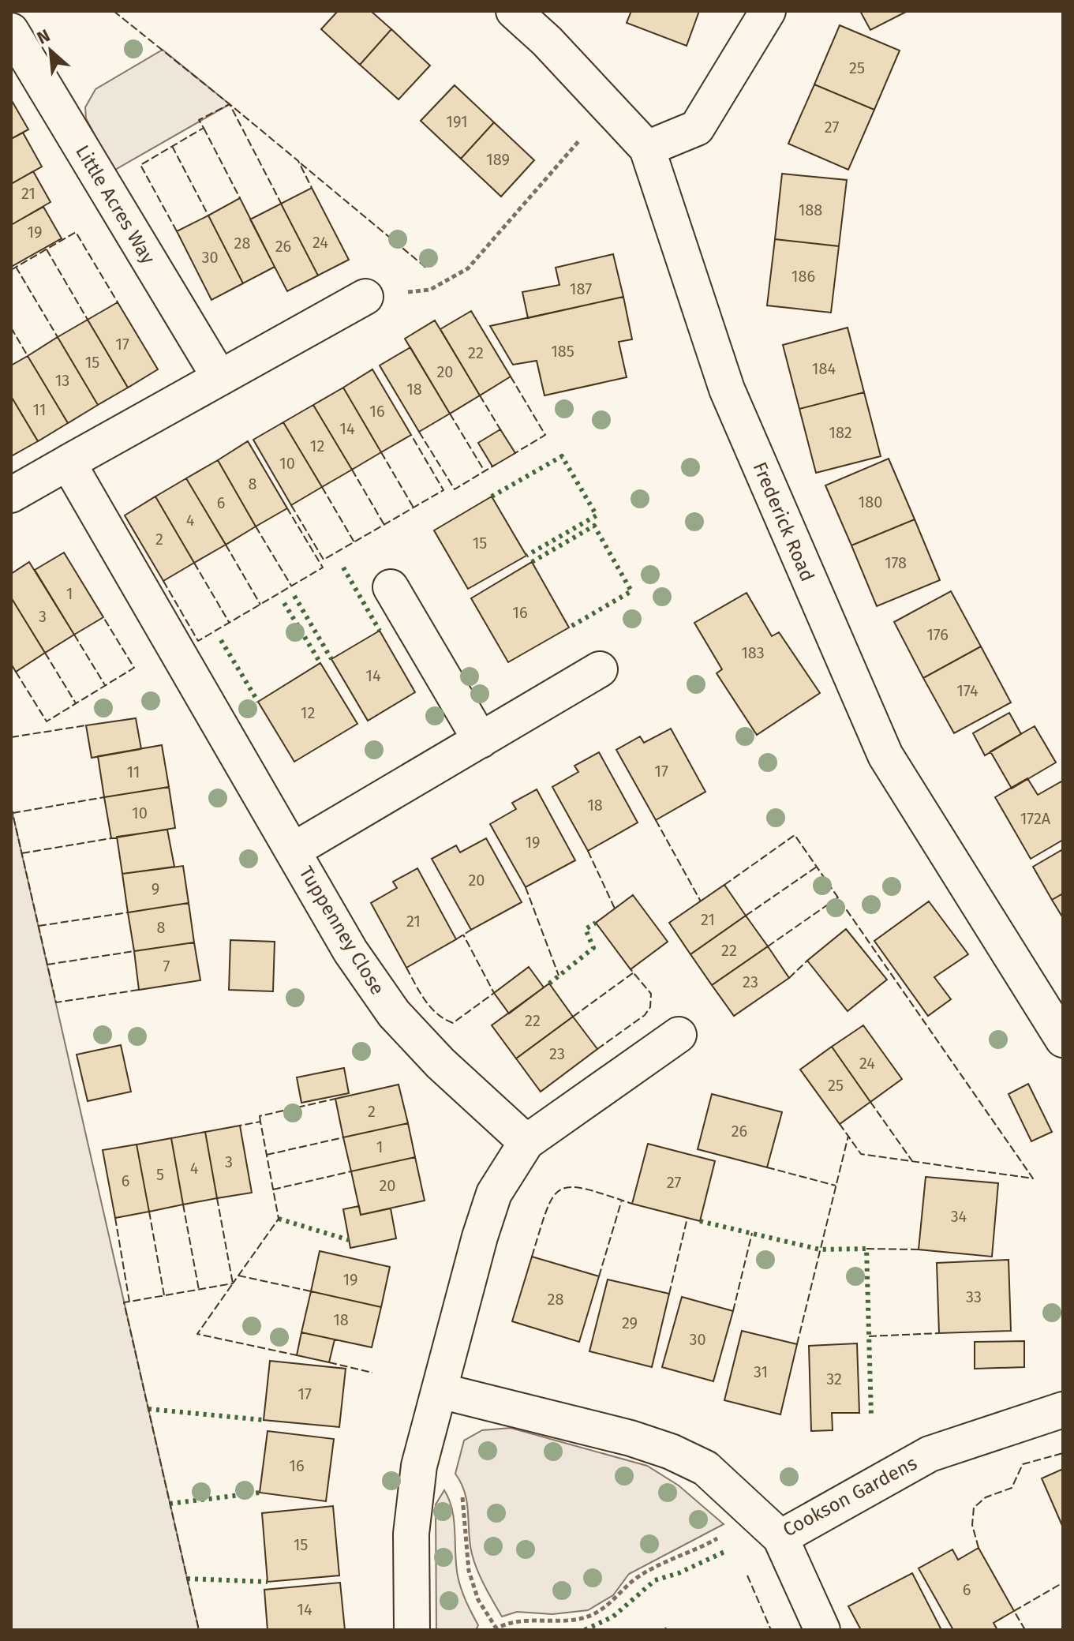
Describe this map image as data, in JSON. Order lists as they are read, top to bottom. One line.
{"streets":{"street":["Little Acres Way","Frederick Road","Tuppenney Close","Cookson Gardens"]},"house_numbers":["25","191","27","189","21","188","19","24","28","26","30","186","187","17","185","22","15","184","20","13","18","11","16","14","182","12","10","8","180","6","4","2","15","178","1","16","3","176","183","14","174","12","17","11","18","10","172A","19","20","9","21","21","8","22","7","23","22","23","24","25","2","26","1","3","4","5","6","27","20","34","19","33","28","18","29","30","31","32","17","16","15","6","14"],"north":"top left"}
